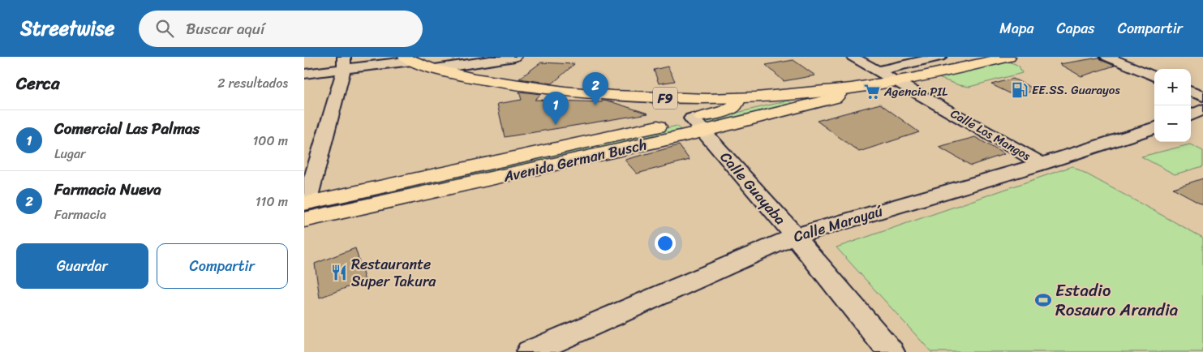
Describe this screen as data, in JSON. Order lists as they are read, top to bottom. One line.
{"streets":{"main road":["F9","Avenida German Busch"],"street":["Calle Los Mangos","Calle Guayaba","Calle Marayaú"]},"crossings":[["F9","Calle Los Mangos"],["F9","Avenida German Busch"],["Calle Los Mangos","Calle Marayaú"],["Avenida German Busch","Calle Guayaba"],["Calle Guayaba","Calle Marayaú"]],"places":{"fuel station":["EE.SS. Guarayos"],"supermarket":["Agencia PIL"],"restaurant":["Restaurante Super Takura"],"sports":["Estadio Rosauro Arandia"]},"page":{"header":"Streetwise","search":"Buscar aquí","nav":["Mapa","Capas","Compartir"],"heading":["Cerca","2 resultados"],"map_buttons":["+","−"],"pins":["2","1"],"list":[{"mark":"1","name":"Comercial Las Palmas","note":"Lugar","value":"100 m"},{"mark":"2","name":"Farmacia Nueva","note":"Farmacia","value":"110 m"}],"buttons":["Guardar","Compartir"]}}
